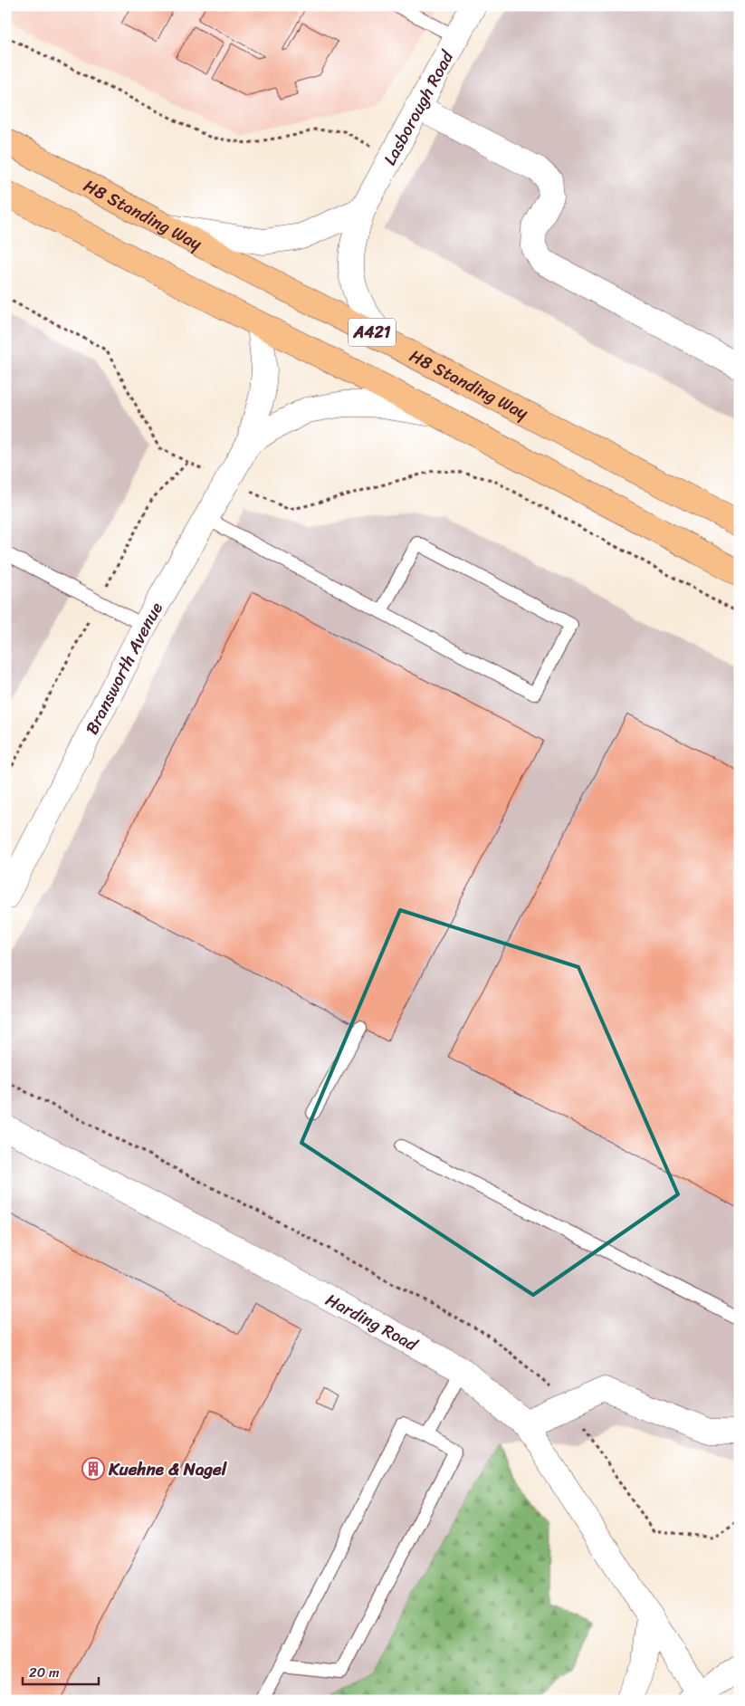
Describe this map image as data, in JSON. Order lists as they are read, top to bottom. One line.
{"streets":{"highway":["H8 Standing Way","A421"],"street":["Lasborough Road","Bransworth Avenue","Harding Road"]},"crossings":[["Lasborough Road","H8 Standing Way"],["A421","Bransworth Avenue"]],"places":{"building":["Kuehne & Nagel"]},"scale_bar":"20 m"}
